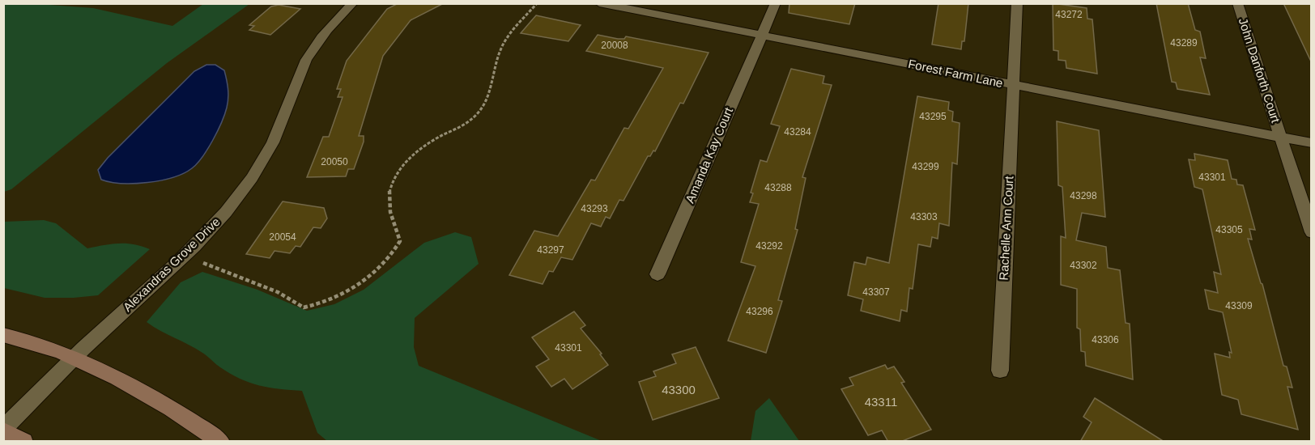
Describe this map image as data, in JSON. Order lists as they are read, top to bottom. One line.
{"streets":{"street":["John Danforth Court","Forest Farm Lane","Amanda Kay Court","Rachelle Ann Court","Alexandras Grove Drive"]},"crossings":[["John Danforth Court","Forest Farm Lane"],["Forest Farm Lane","Amanda Kay Court"],["Forest Farm Lane","Rachelle Ann Court"]],"house_numbers":["43272","43289","20008","43295","43284","20050","43299","43301","43288","43298","43293","43303","43305","20054","43292","43297","43302","43307","43309","43296","43306","43301","43300","43311"]}
